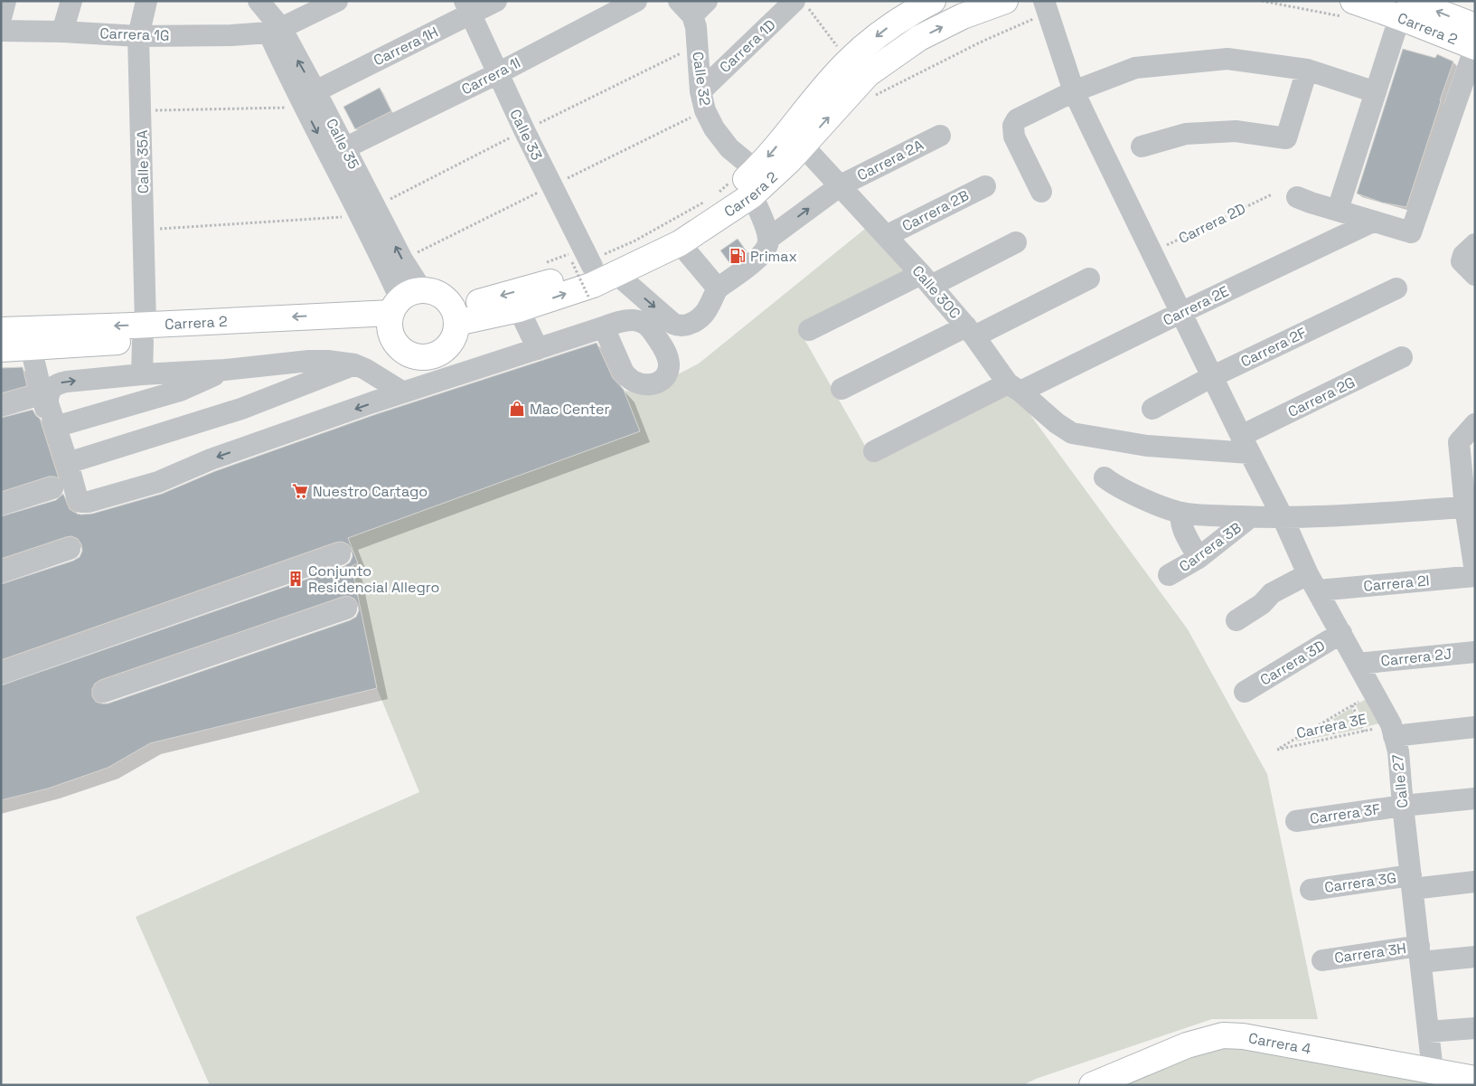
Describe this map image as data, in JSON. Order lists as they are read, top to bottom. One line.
{"streets":{"main road":["Carrera 2","Carrera 4"],"street":["Carrera 1G","Carrera 1H","Carrera 1D","Carrera 1I","Calle 32","Calle 33","Calle 35","Carrera 2A","Calle 35A","Carrera 2B","Calle 30C","Carrera 2E","Carrera 2F","Carrera 2G","Carrera 3B","Carrera 2I","Carrera 2J","Carrera 3D","Calle 27","Carrera 3F","Carrera 3G","Carrera 3H"],"path":["Carrera 2D","Carrera 3E"]},"crossings":[["Carrera 2","Calle 32"],["Carrera 2","Calle 33"],["Carrera 2","Calle 35"],["Carrera 2","Calle 35A"],["Carrera 2","Calle 30C"],["Carrera 1G","Calle 35"],["Carrera 1G","Calle 35A"],["Carrera 1H","Calle 33"],["Carrera 1H","Calle 35"],["Carrera 1D","Calle 32"],["Carrera 1I","Calle 33"],["Carrera 1I","Calle 35"],["Carrera 2A","Calle 30C"],["Carrera 2B","Calle 30C"],["Carrera 2D","Calle 27"],["Calle 30C","Carrera 2E"],["Calle 30C","Carrera 2G"],["Calle 30C","Calle 27"],["Carrera 2E","Calle 27"],["Carrera 2F","Calle 27"],["Carrera 2G","Calle 27"],["Carrera 2I","Calle 27"],["Carrera 2J","Calle 27"],["Carrera 3D","Calle 27"],["Carrera 3E","Calle 27"],["Calle 27","Carrera 3F"],["Calle 27","Carrera 3G"],["Calle 27","Carrera 3H"],["Calle 27","Carrera 4"]],"places":{"fuel station":["Primax"],"shop":["Mac Center"],"supermarket":["Nuestro Cartago"],"building":["Conjunto Residencial Allegro"]}}
